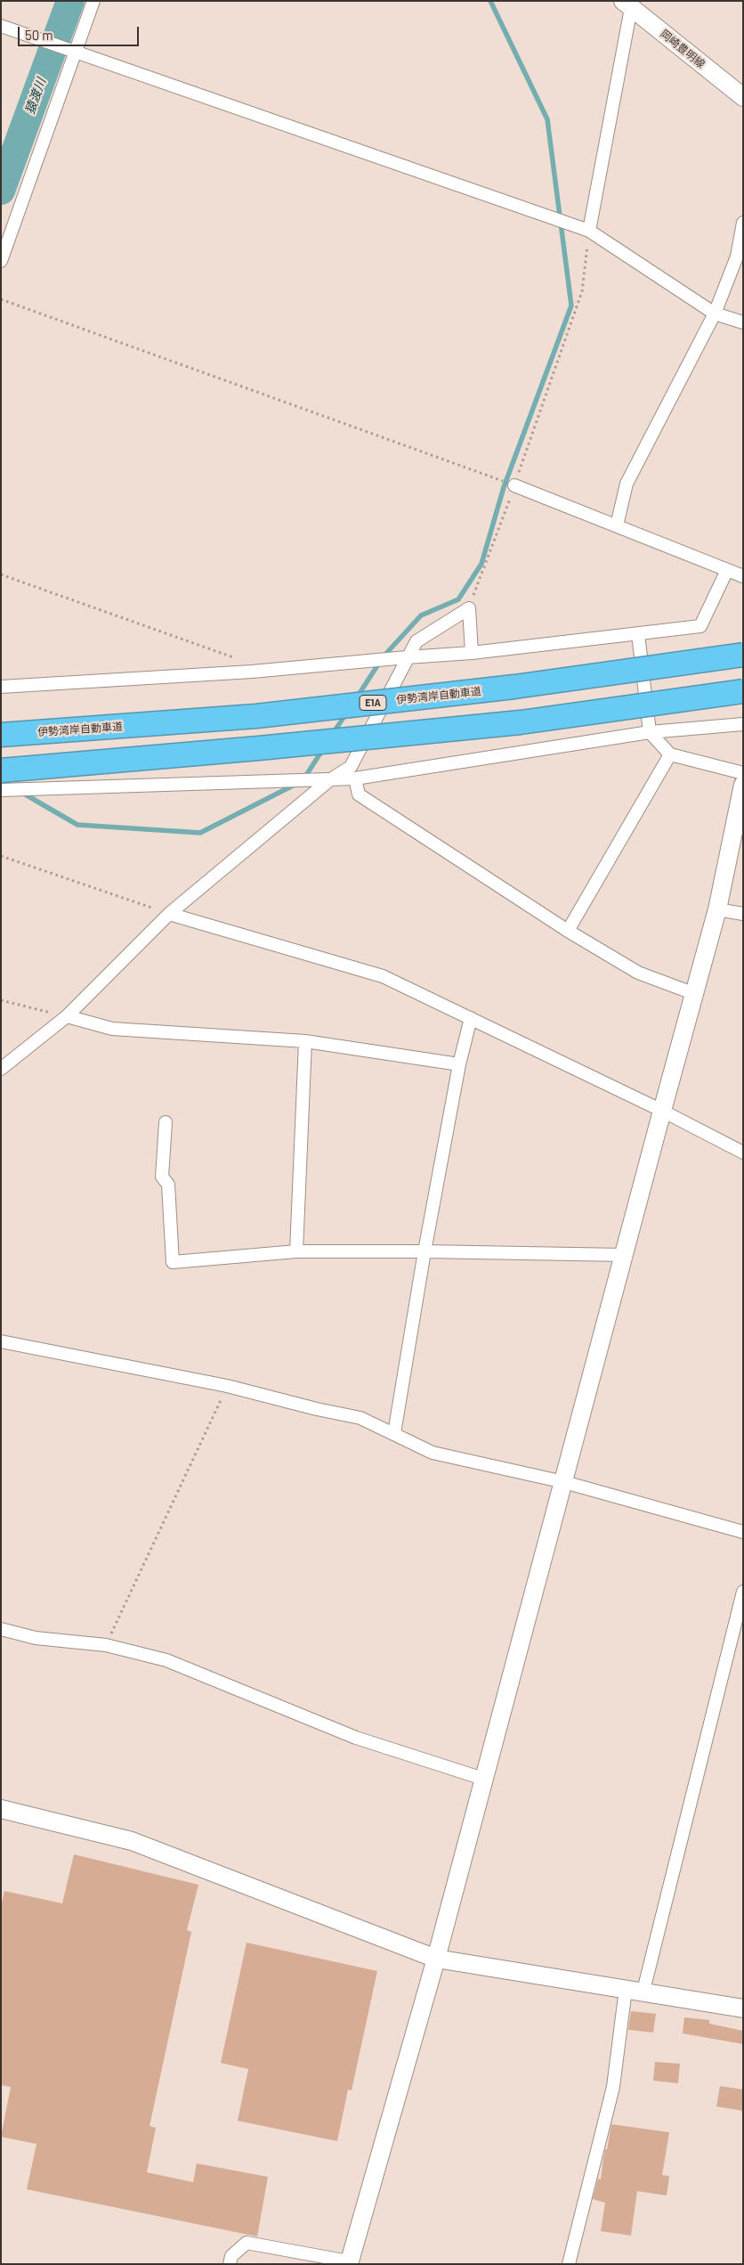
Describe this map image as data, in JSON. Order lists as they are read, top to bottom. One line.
{"streets":{"highway":["伊勢湾岸自動車道","E1A"],"street":["岡崎豊明線"]},"water":["猿渡川"],"scale_bar":"50 m"}
